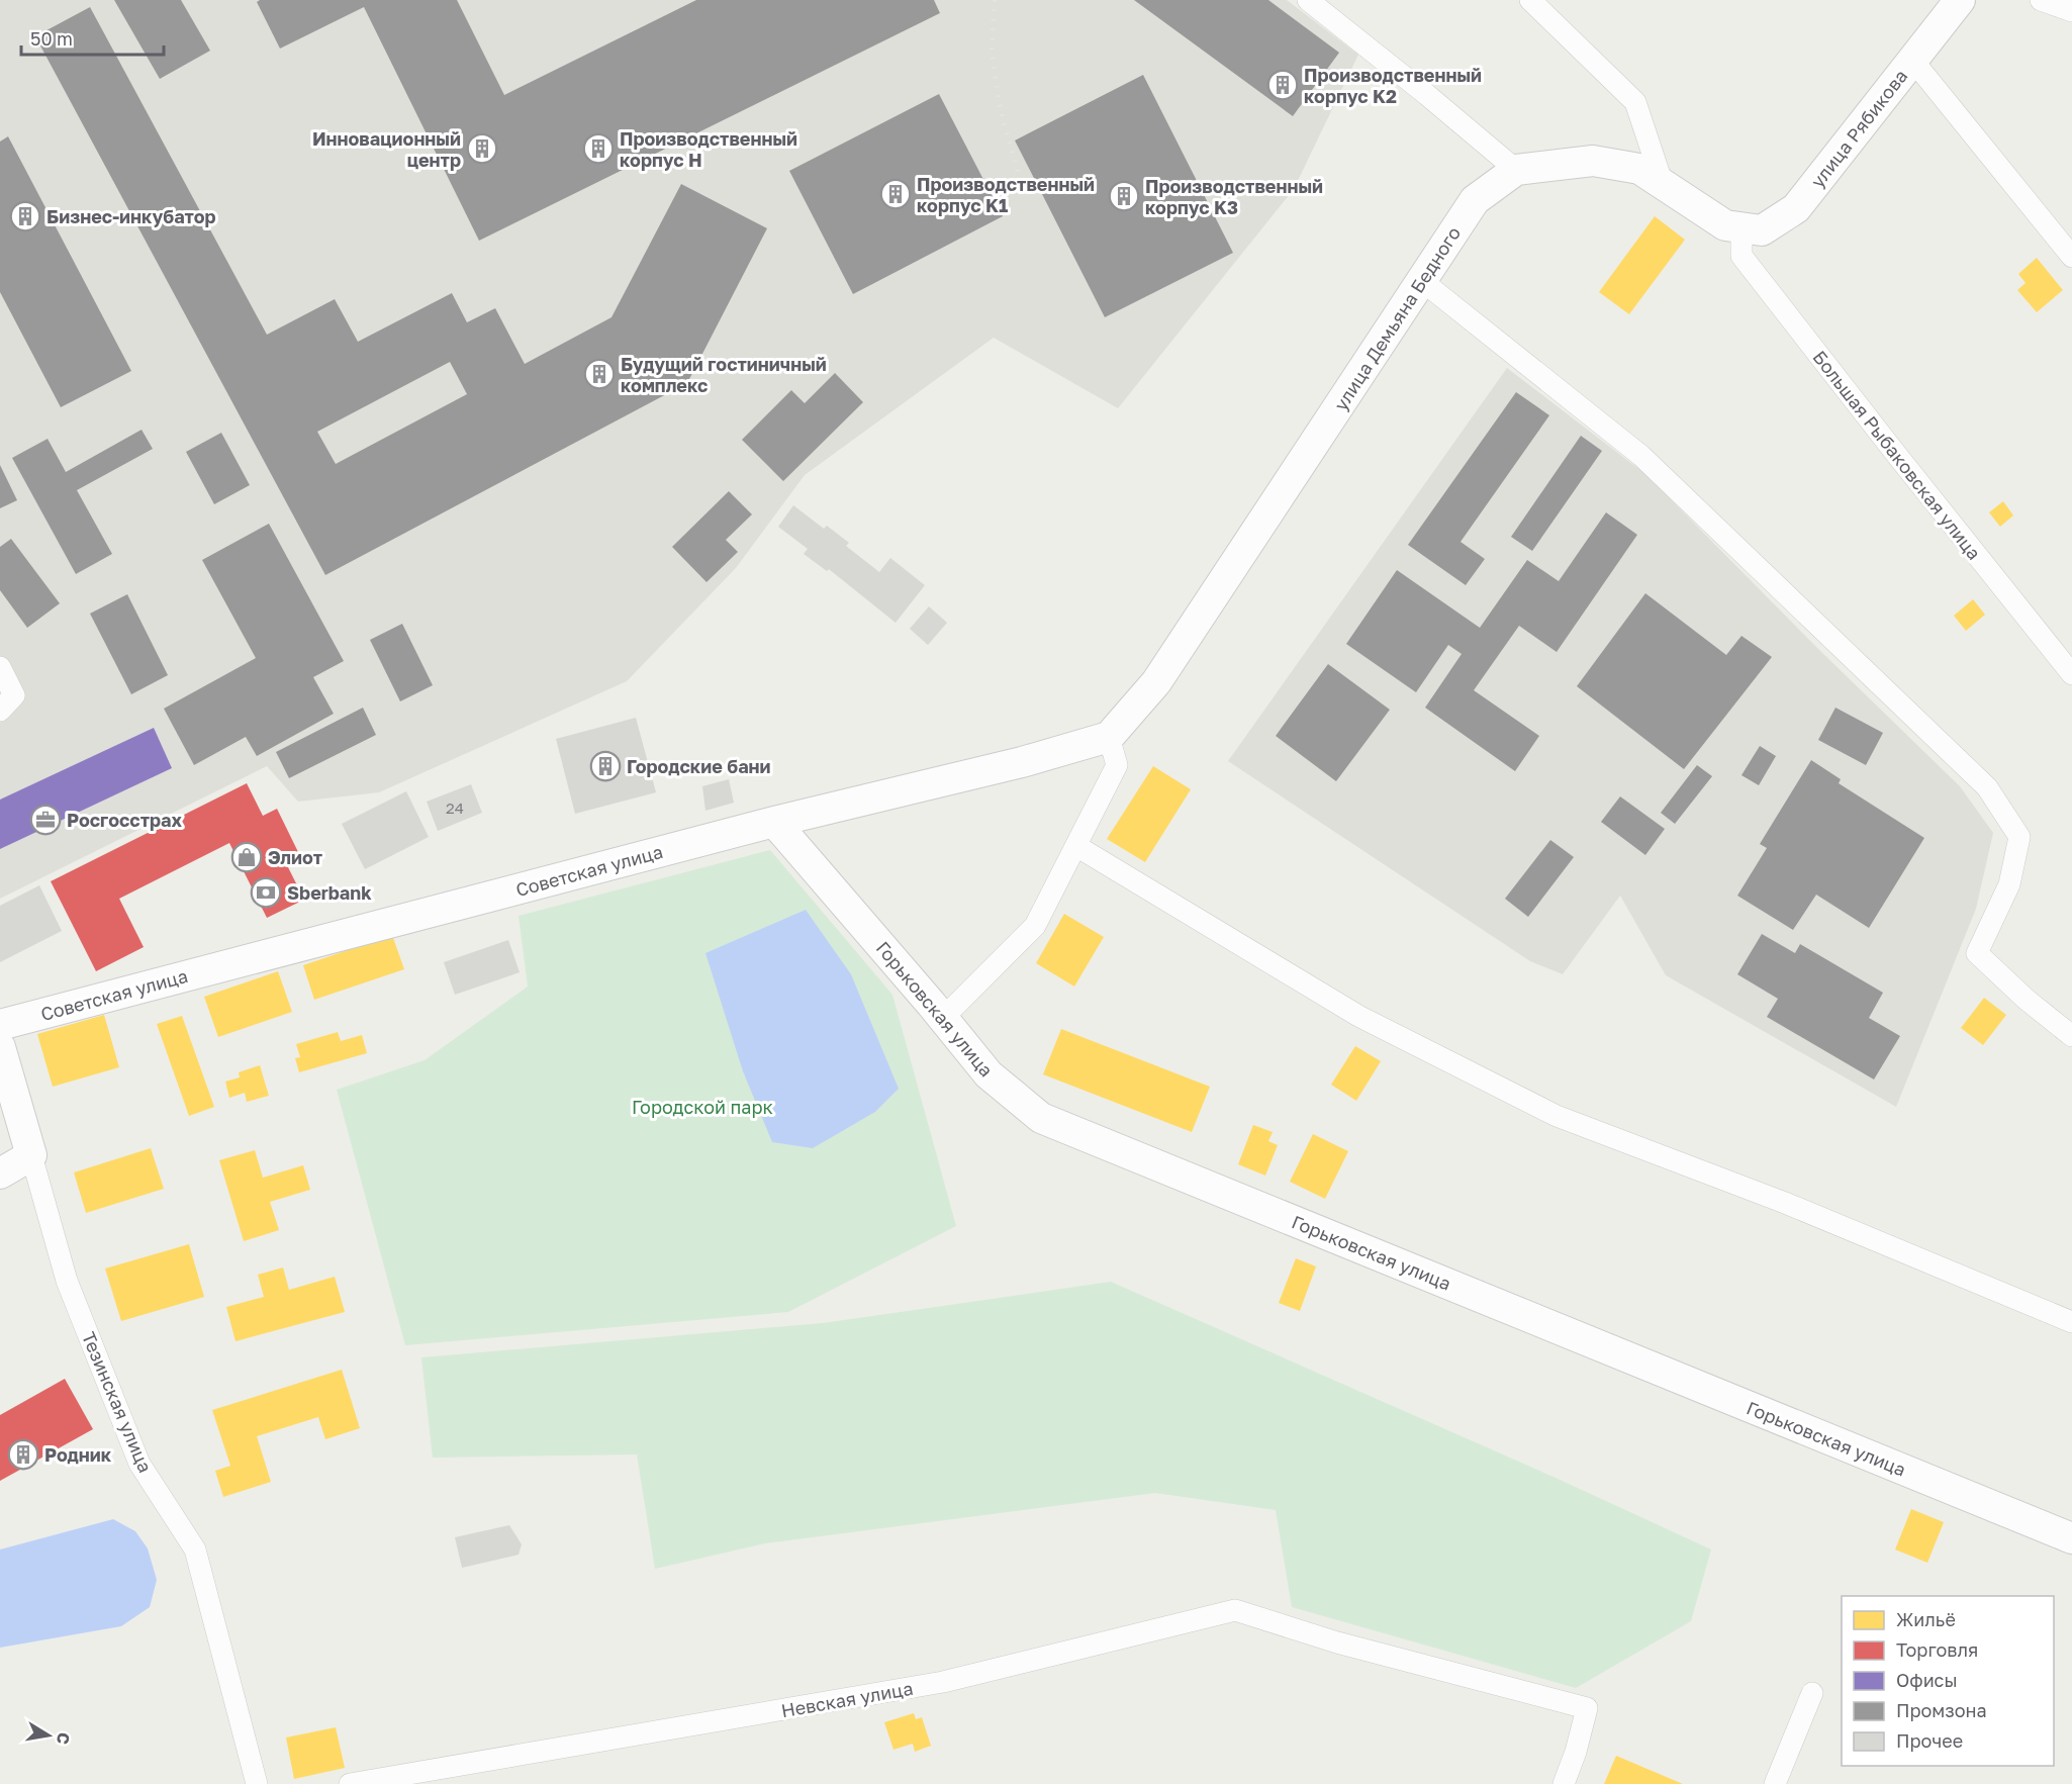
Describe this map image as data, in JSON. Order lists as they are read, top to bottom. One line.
{"streets":{"main road":["улица Рябикова","улица Демьяна Бедного","Советская улица","Горьковская улица","Тезинская улица"],"street":["Большая Рыбаковская улица","Невская улица"]},"crossings":[["улица Рябикова","улица Демьяна Бедного"],["улица Рябикова","Большая Рыбаковская улица"],["улица Демьяна Бедного","Большая Рыбаковская улица"],["улица Демьяна Бедного","Советская улица"],["Советская улица","Горьковская улица"]],"parks":["Городской парк"],"places":{"building":["Производственный корпус K2","Инновационный центр","Производственный корпус H","Производственный корпус K1","Производственный корпус K3","Бизнес-инкубатор","Будущий гостиничный комплекс","Городские бани","Родник"],"office":["Росгосстрах"],"shop":["Элиот"],"bank":["Sberbank"]},"house_numbers":["24"],"legend":["Жильё","Торговля","Офисы","Промзона","Прочее"],"scale_bar":"50 m","north":"right"}
